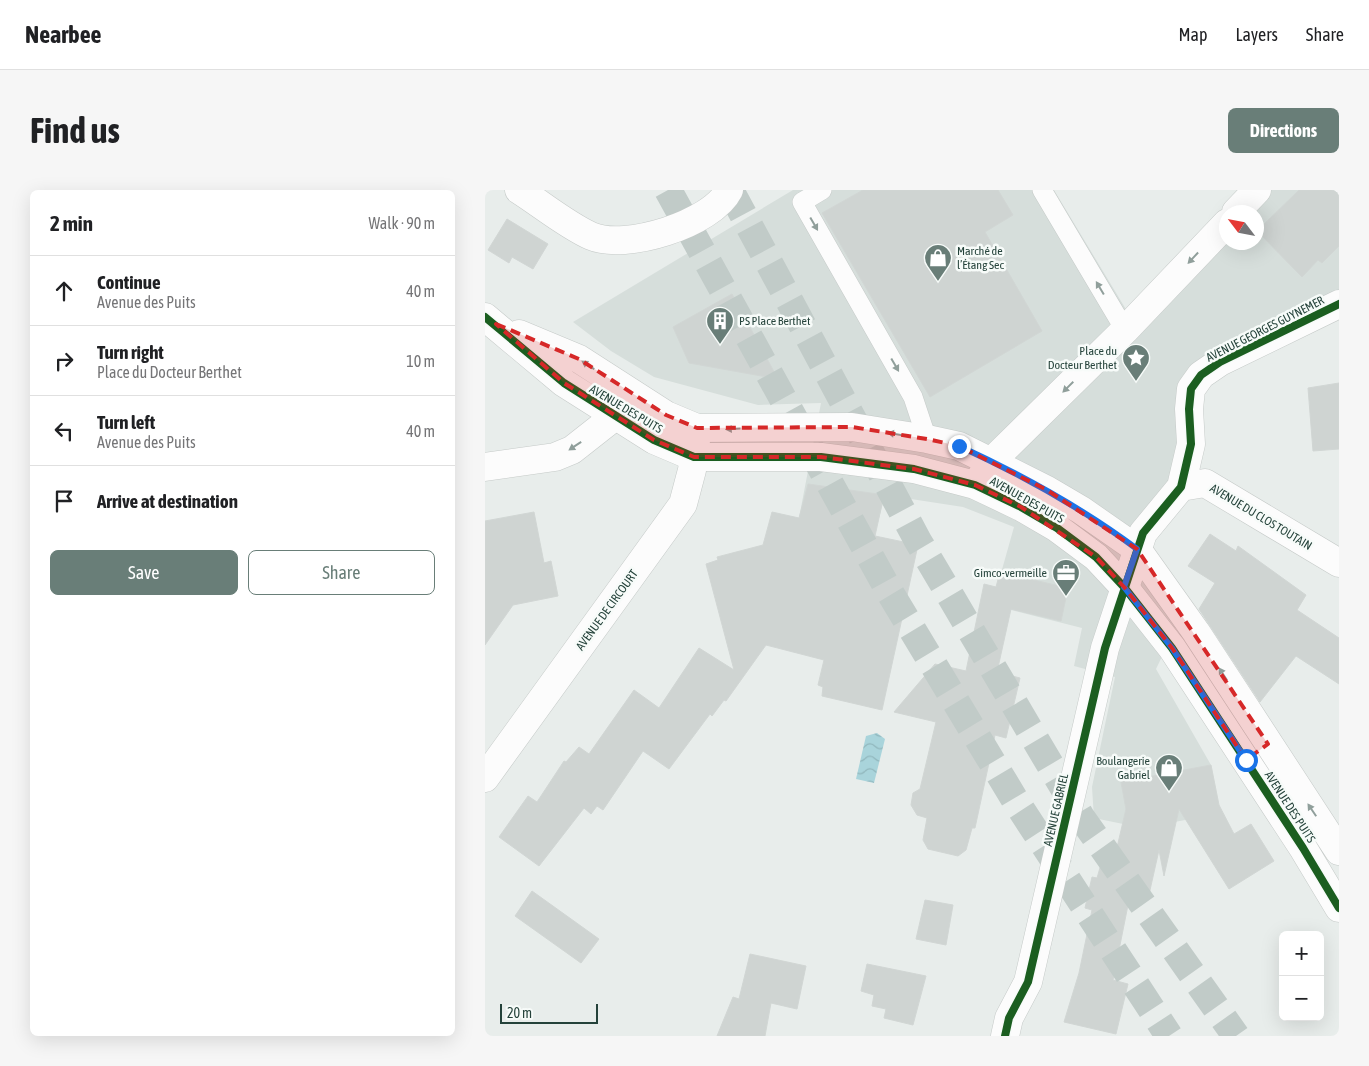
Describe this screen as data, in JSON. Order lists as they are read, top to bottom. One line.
{"streets":{"street":["AVENUE GEORGES GUYNEMER","AVENUE DES PUITS","AVENUE DU CLOS TOUTAIN","AVENUE DE CIRCOURT","AVENUE GABRIEL"]},"crossings":[["AVENUE GEORGES GUYNEMER","AVENUE DU CLOS TOUTAIN"],["AVENUE DES PUITS","AVENUE DE CIRCOURT"],["AVENUE DES PUITS","AVENUE GABRIEL"]],"places":{"shop":["Marché de l’Étang Sec","Boulangerie Gabriel"],"building":["PS Place Berthet"],"place":["Place du Docteur Berthet"],"office":["Gimco-vermeille"]},"scale_bar":"20 m","north":"top left","page":{"header":"Nearbee","nav":["Map","Layers","Share"],"buttons":["Directions",["Save","Share"]],"title":"Find us","heading":["2 min","Walk · 90 m"],"list":[["Continue","Avenue des Puits","40 m"],["Turn right","Place du Docteur Berthet","10 m"],["Turn left","Avenue des Puits","40 m"],"Arrive at destination"],"map_buttons":["+","−"],"scale":"20 m"}}
